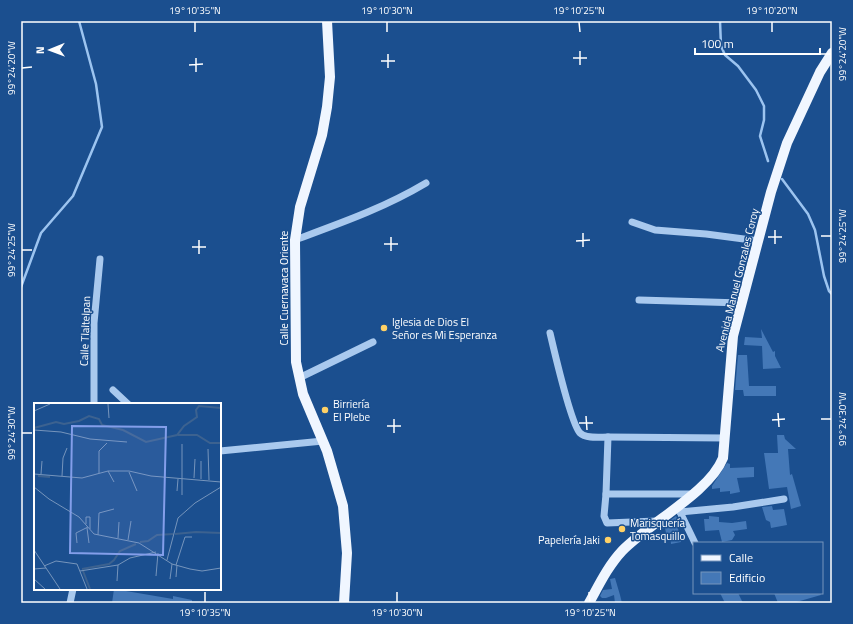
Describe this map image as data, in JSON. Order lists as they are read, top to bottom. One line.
{"streets":{"main road":["Avenida Manuel Gonzales Coroy","Calle Cuernavaca Oriente"],"street":["Calle Tlaltelpan"]},"places":["Iglesia de Dios El Señor es Mi Esperanza","Birriería El Plebe","Marisquería Tomasquillo","Papelería Jaki"],"legend":["Calle","Edificio"],"scale_bar":"100 m","north":"left","coordinates":["19°10'35\"N","19°10'30\"N","19°10'25\"N","19°10'20\"N","99°24'20\"W","99°24'25\"W","99°24'30\"W"]}
